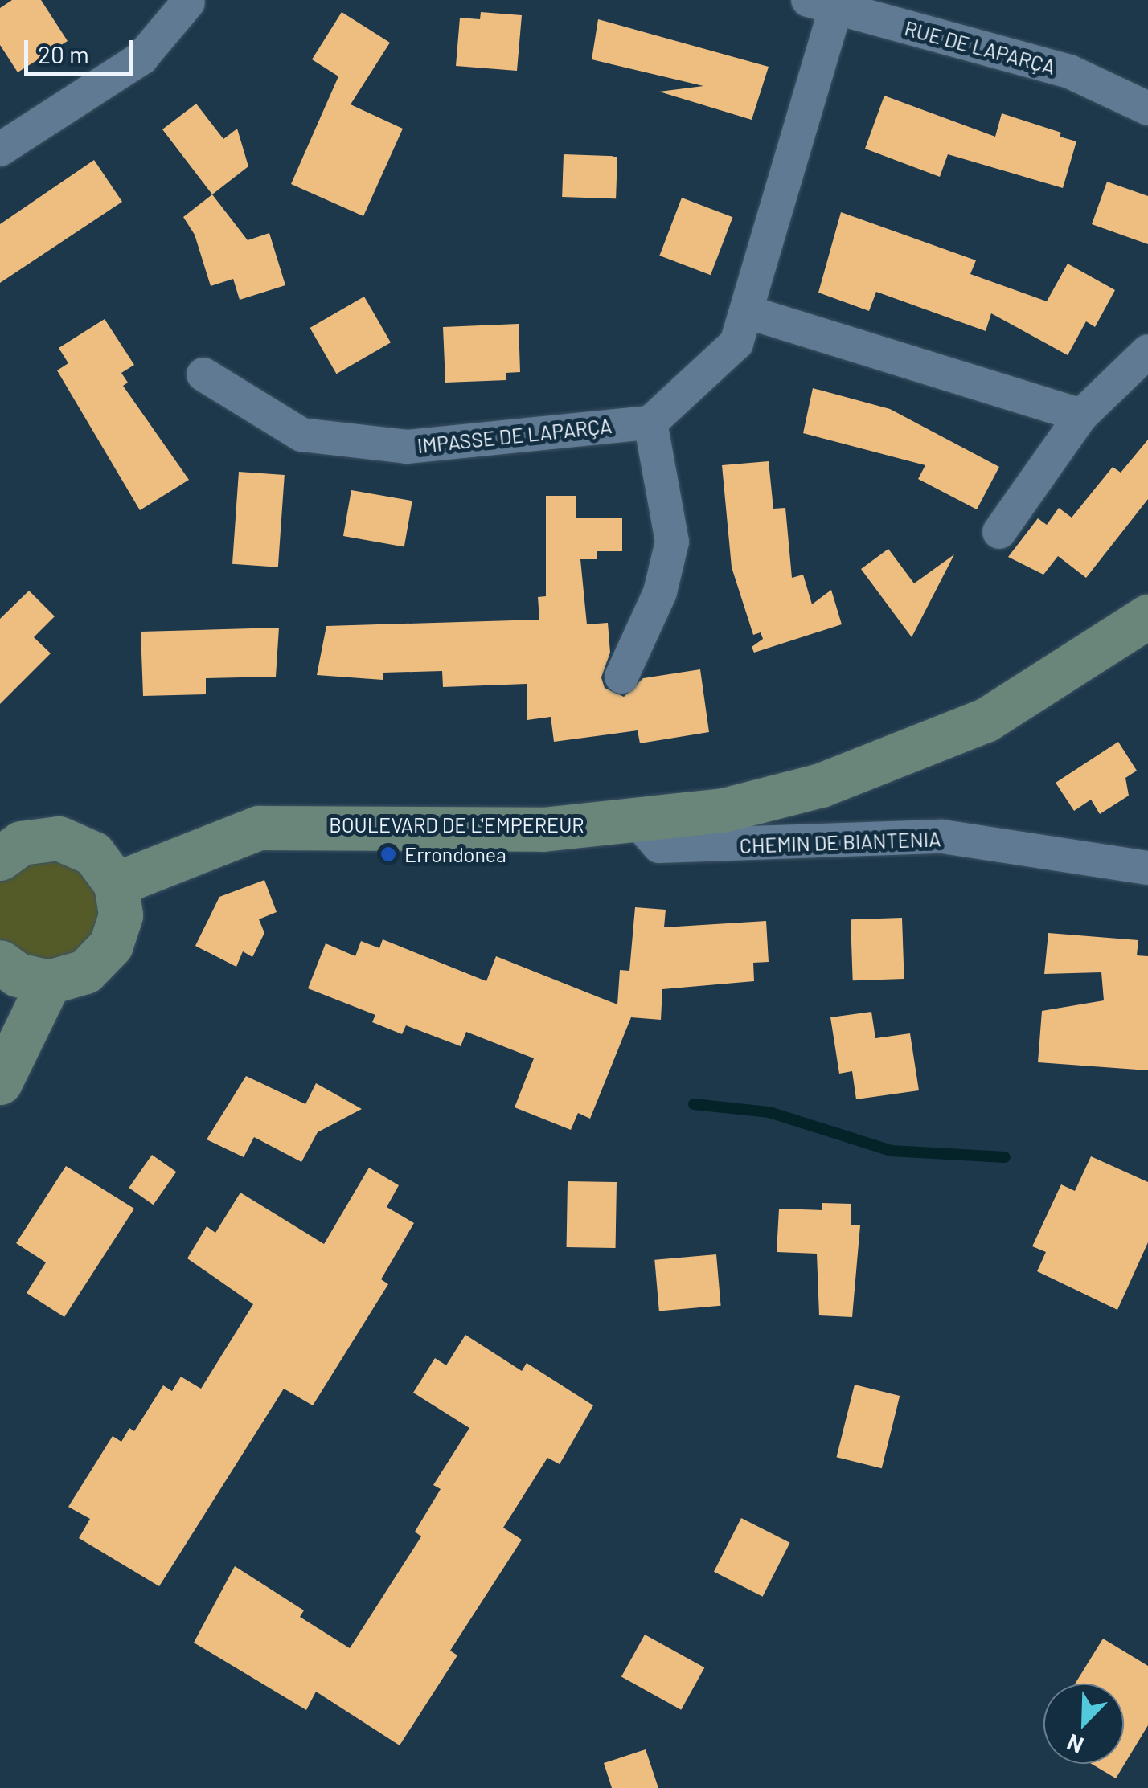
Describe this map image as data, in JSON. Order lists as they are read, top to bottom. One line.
{"streets":{"main road":["BOULEVARD DE L'EMPEREUR"],"street":["RUE DE LAPARÇA","IMPASSE DE LAPARÇA","CHEMIN DE BIANTENIA"]},"crossings":[["BOULEVARD DE L'EMPEREUR","CHEMIN DE BIANTENIA"]],"places":["Errondonea"],"scale_bar":"20 m","north":"bottom left"}
